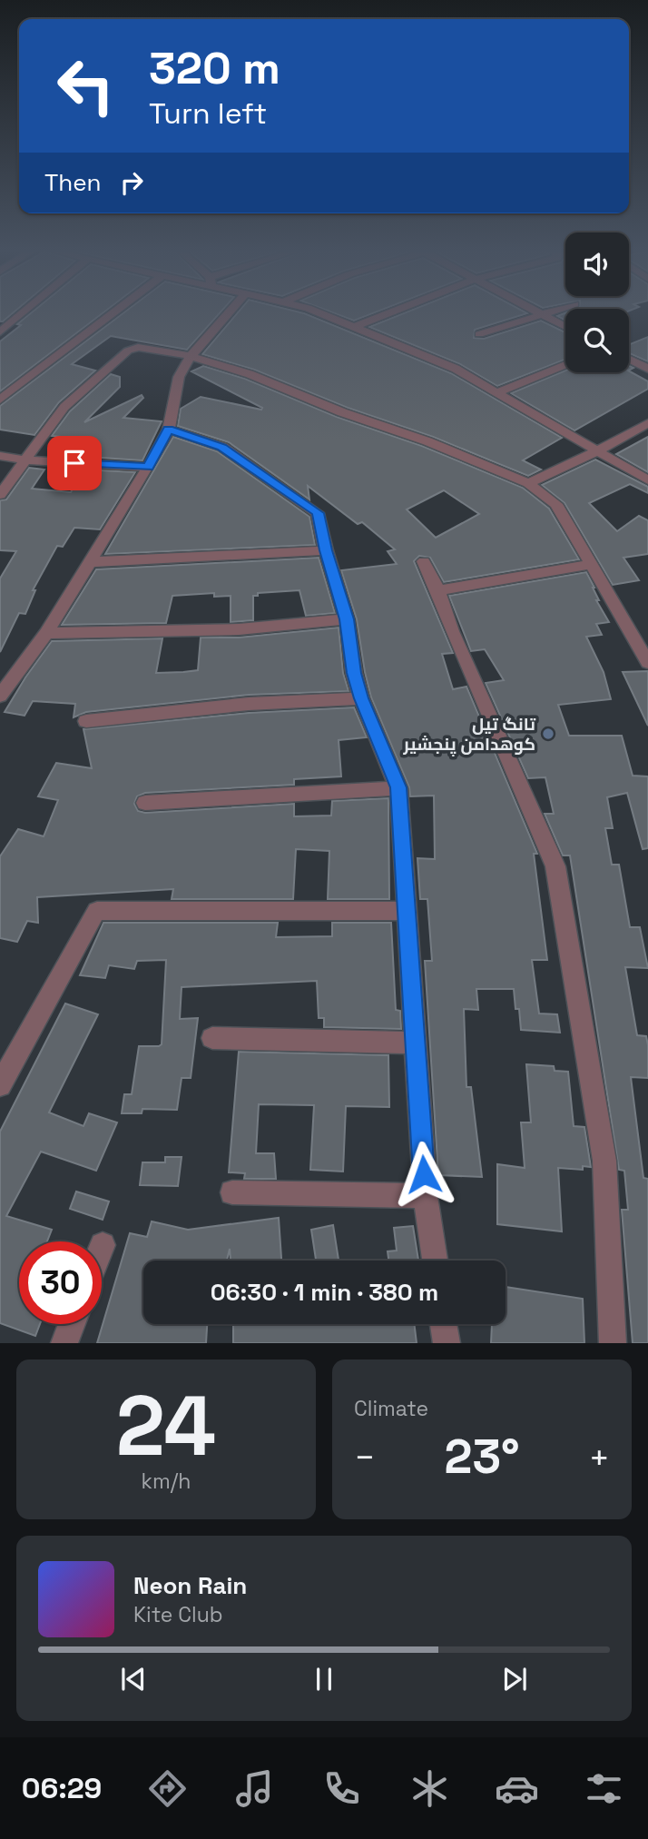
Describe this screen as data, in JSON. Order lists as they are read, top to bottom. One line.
{"places":["تانگ تیل کوهدامن پنجشیر"],"page":{"turn":["320 m","Turn left"],"then":"Then","limit":"30","trip":"06:30 · 1 min · 380 m","tile":[["24","km/h"],"Climate"],"heat":["−","23°","+"],"song":["Neon Rain","Kite Club"],"tabs":"06:29"}}
